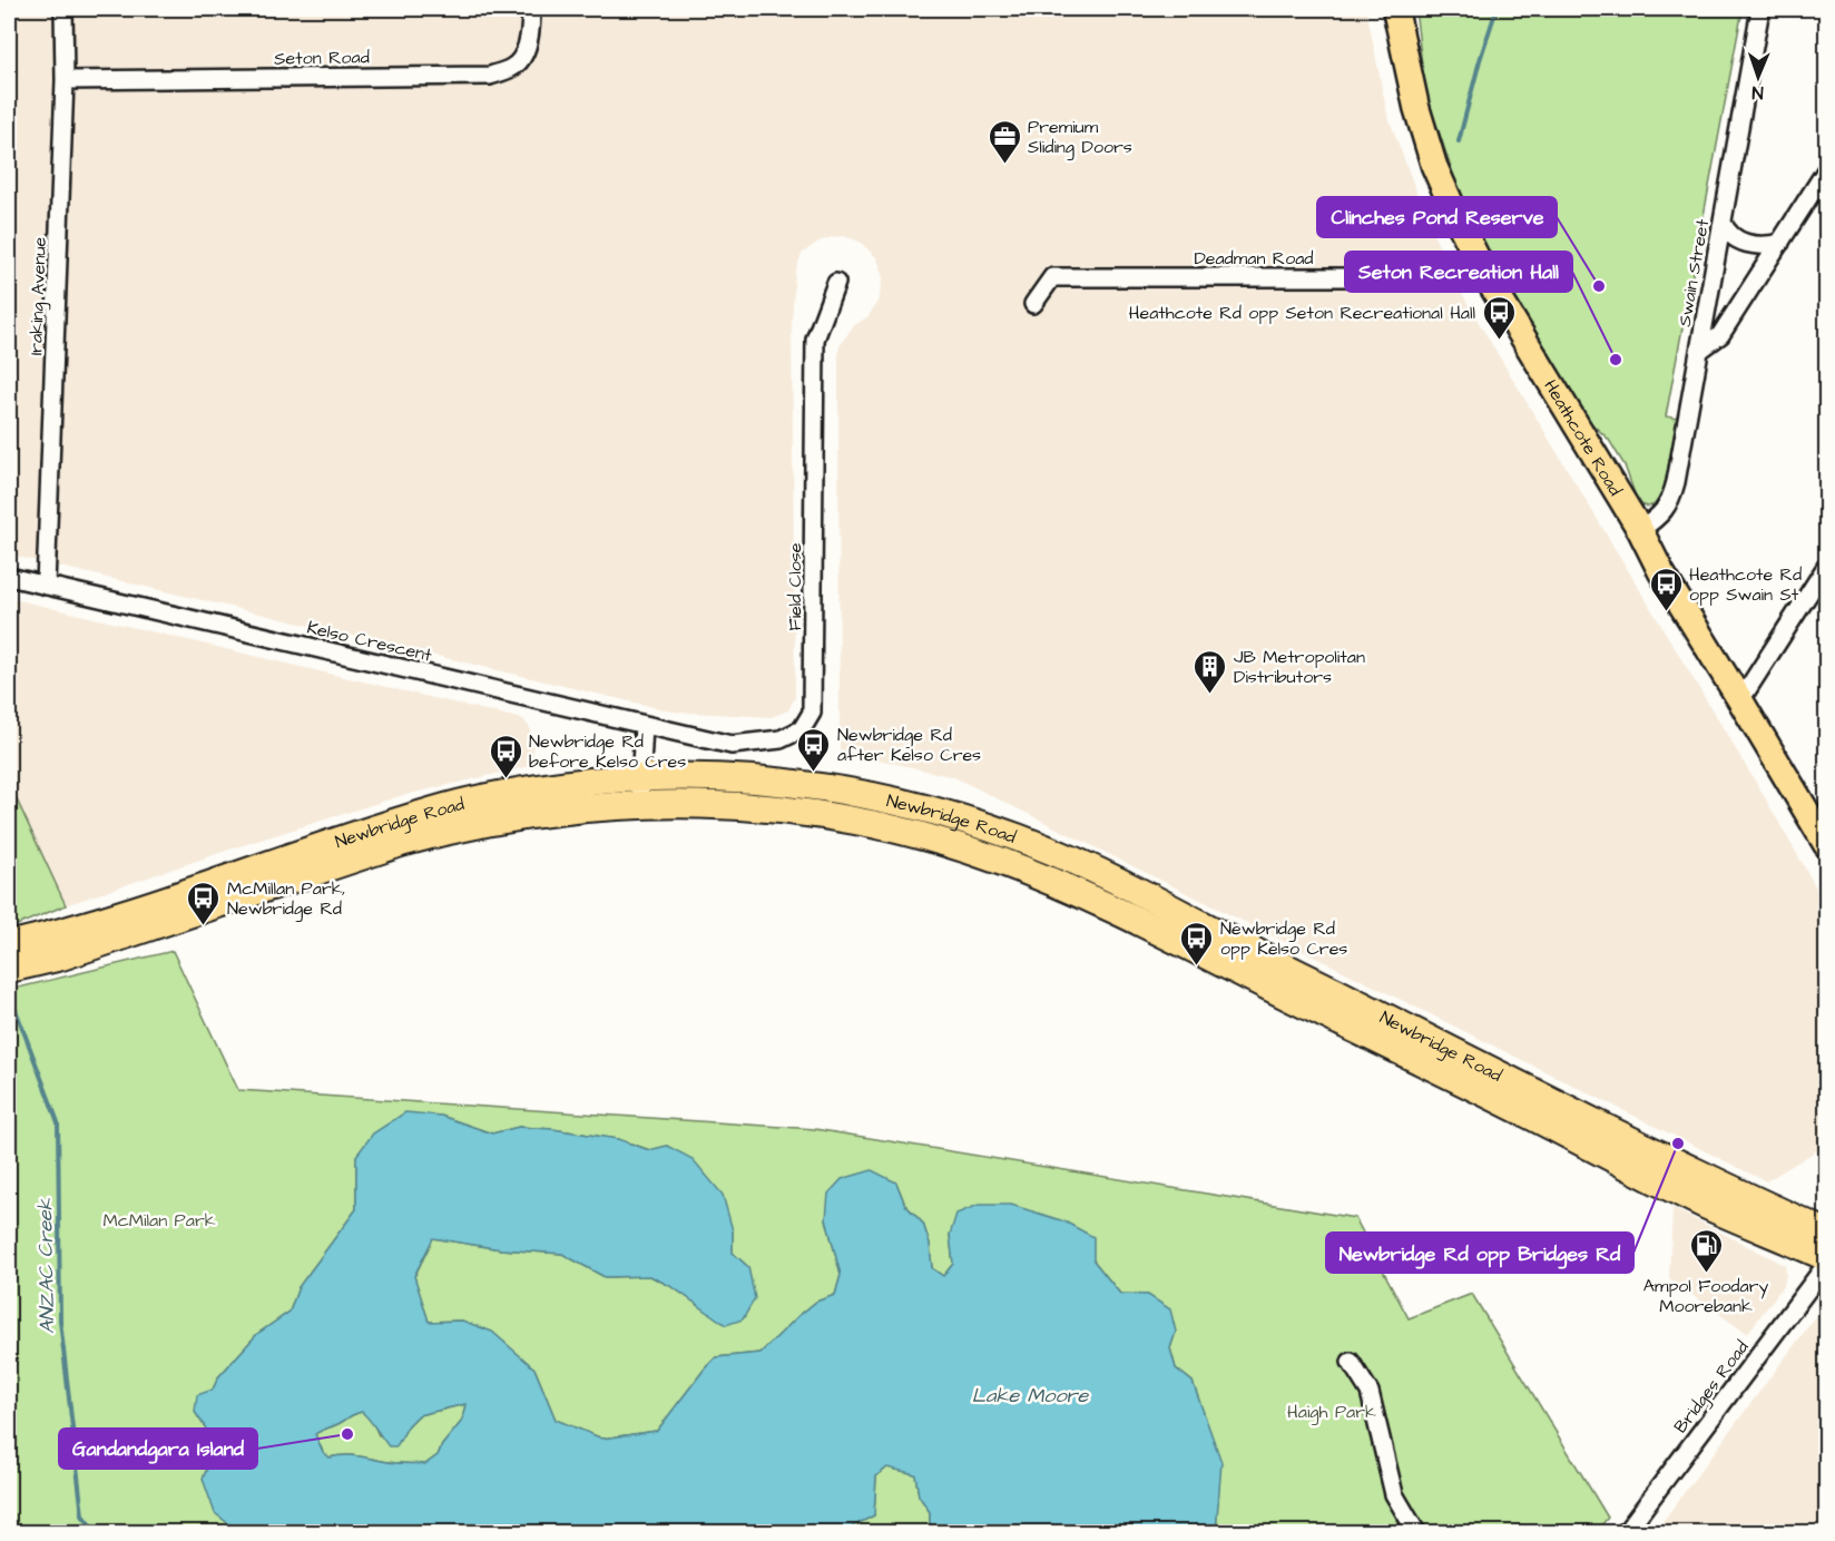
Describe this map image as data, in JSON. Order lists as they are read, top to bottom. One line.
{"streets":{"highway":["Newbridge Road"],"main road":["Heathcote Road"],"street":["Seton Road","Deadman Road","Swain Street","Iraking Avenue","Field Close","Kelso Crescent","Bridges Road"]},"crossings":[["Seton Road","Iraking Avenue"],["Deadman Road","Heathcote Road"],["Swain Street","Heathcote Road"],["Iraking Avenue","Kelso Crescent"],["Field Close","Kelso Crescent"]],"water":["ANZAC Creek","Lake Moore"],"parks":["McMilan Park","Haigh Park"],"places":{"office":["Premium Sliding Doors"],"other":["Clinches Pond Reserve","Seton Recreation Hall","Newbridge Rd opp Bridges Rd","Gandandgara Island"],"bus stop":["Heathcote Rd opp Seton Recreational Hall","Heathcote Rd opp Swain St","Newbridge Rd after Kelso Cres","Newbridge Rd before Kelso Cres","McMillan Park, Newbridge Rd","Newbridge Rd opp Kelso Cres"],"building":["JB Metropolitan Distributors"],"fuel station":["Ampol Foodary Moorebank"]},"north":"bottom"}
